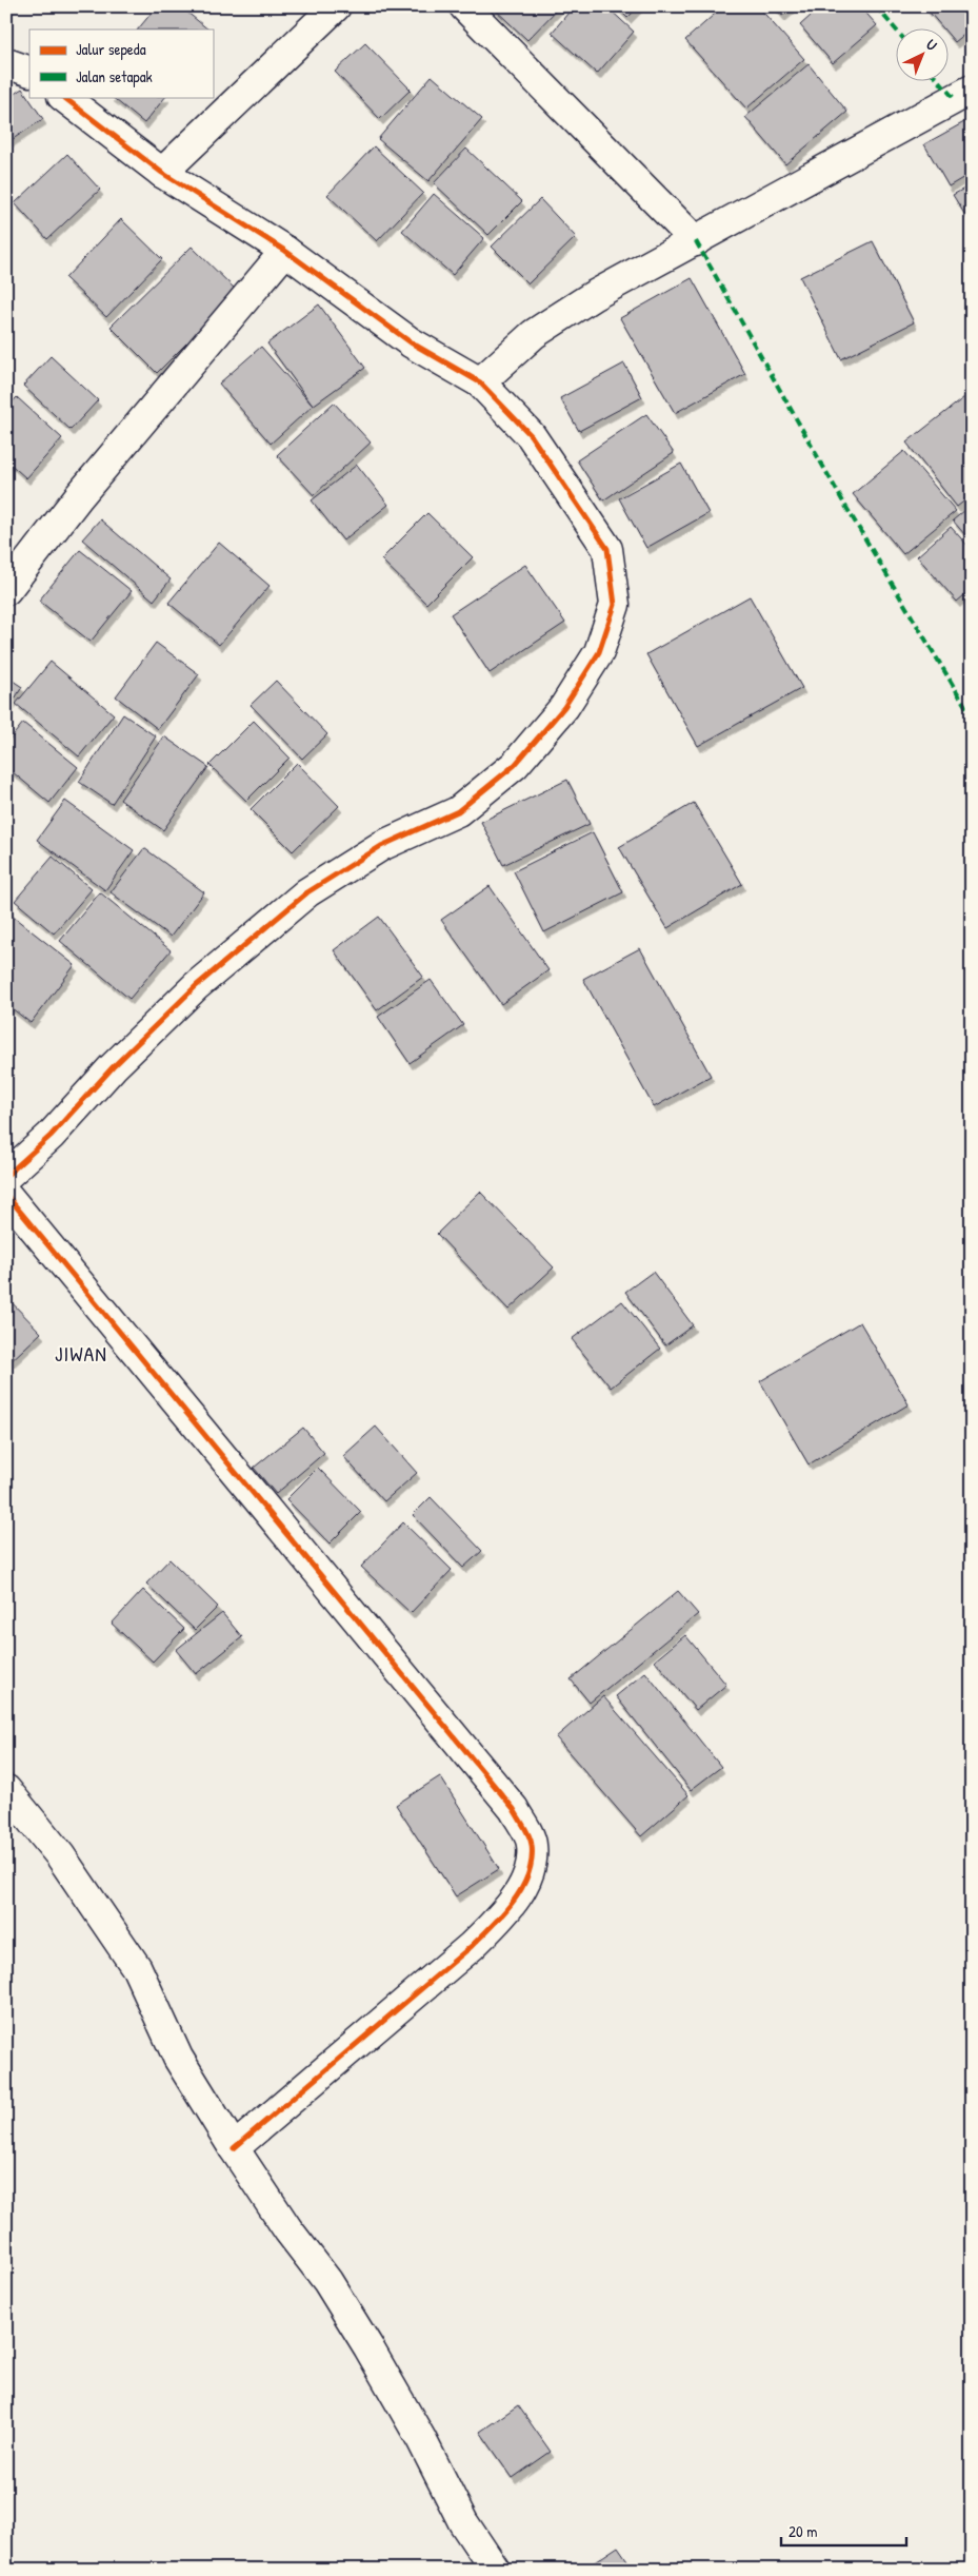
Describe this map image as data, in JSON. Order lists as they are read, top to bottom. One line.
{"districts":["JIWAN"],"legend":["Jalur sepeda","Jalan setapak"],"scale_bar":"20 m","north":"top right"}
